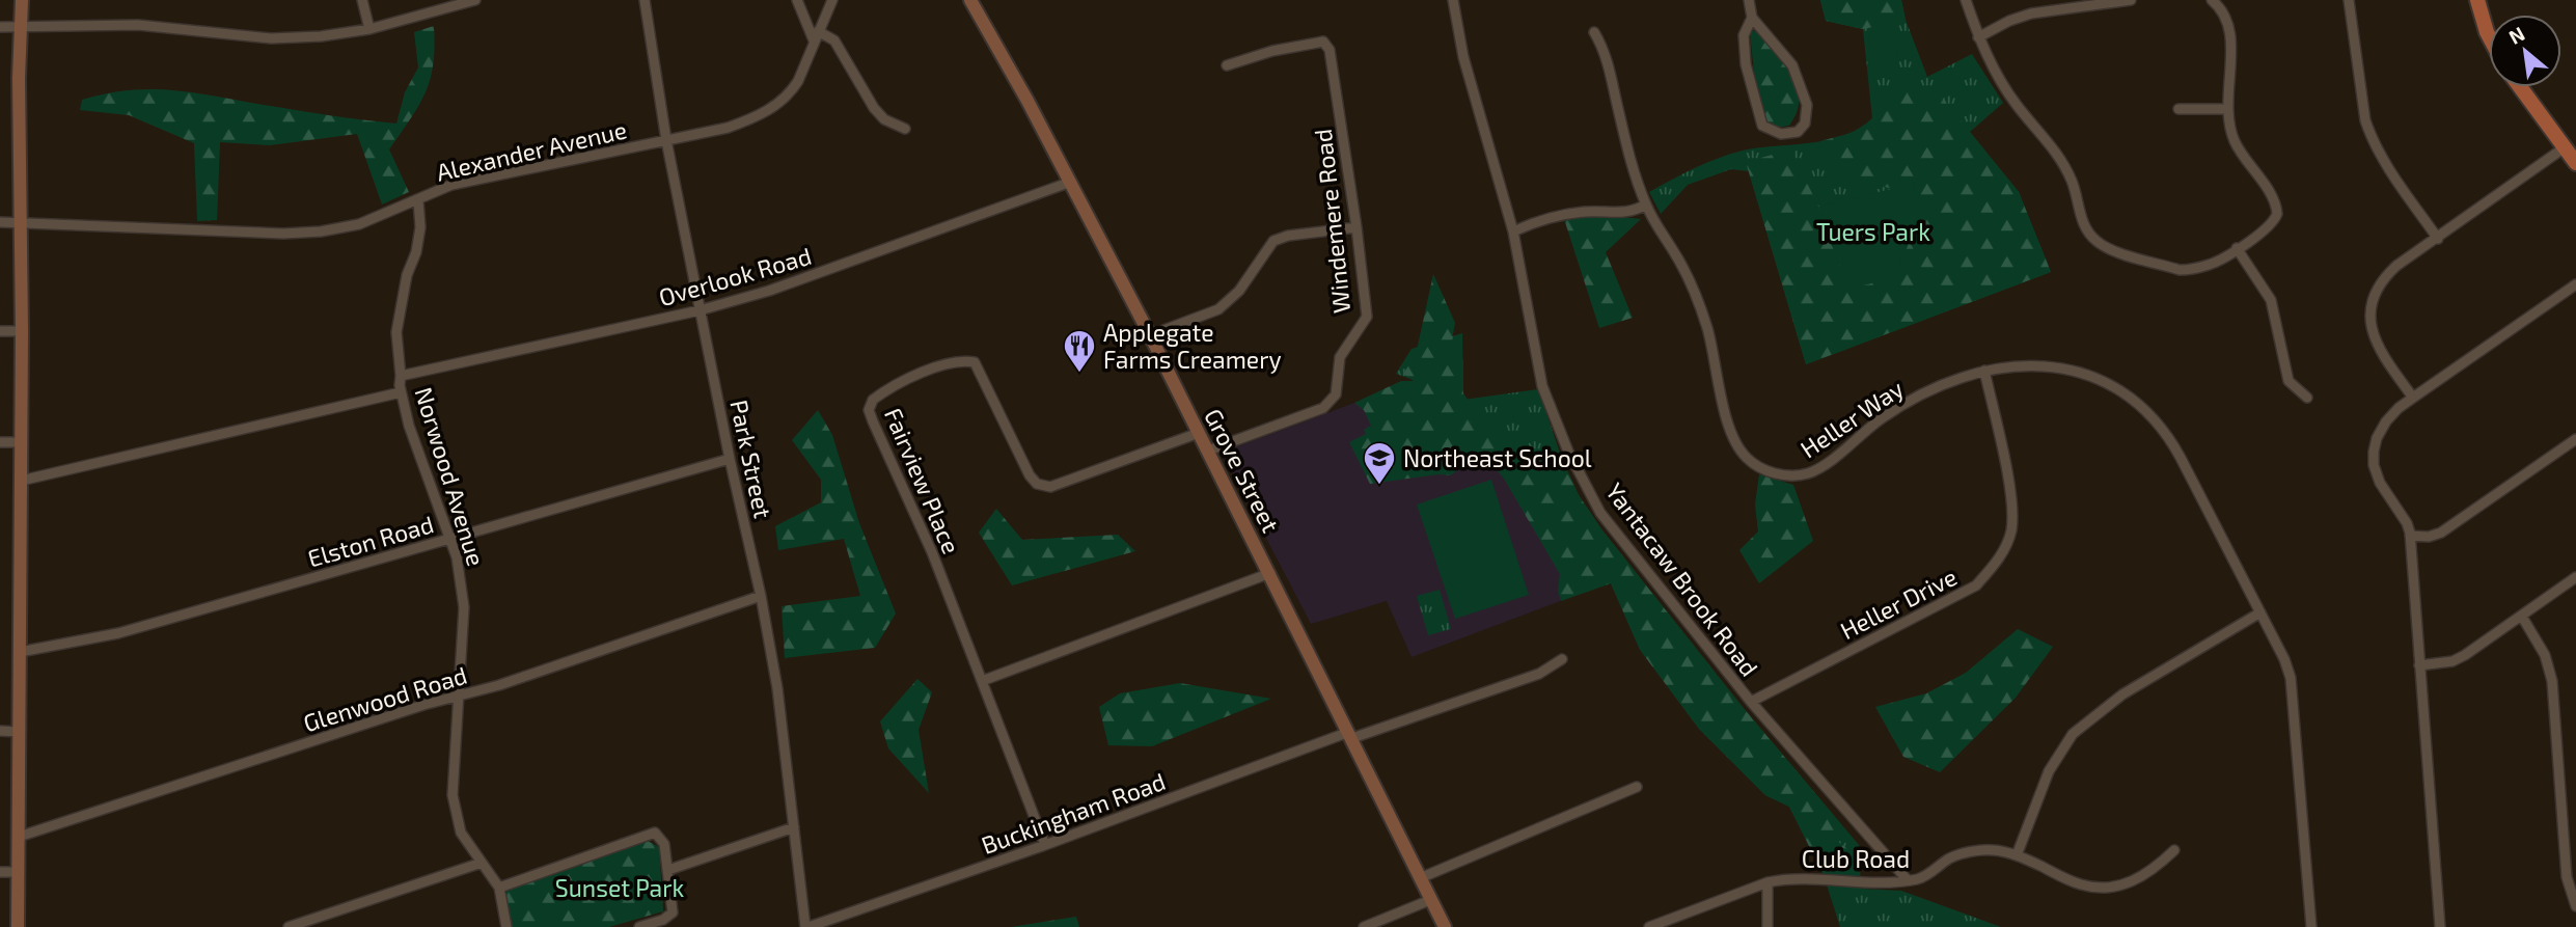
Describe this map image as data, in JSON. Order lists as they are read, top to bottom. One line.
{"streets":{"main road":["Grove Street"],"street":["Alexander Avenue","Windemere Road","Overlook Road","Heller Way","Park Street","Norwood Avenue","Fairview Place","Elston Road","Yantacaw Brook Road","Heller Drive","Glenwood Road","Buckingham Road","Club Road"]},"crossings":[["Alexander Avenue","Park Street"],["Alexander Avenue","Norwood Avenue"],["Windemere Road","Grove Street"],["Overlook Road","Park Street"],["Overlook Road","Grove Street"],["Overlook Road","Norwood Avenue"],["Heller Way","Heller Drive"],["Park Street","Elston Road"],["Park Street","Glenwood Road"],["Park Street","Buckingham Road"],["Grove Street","Fairview Place"],["Grove Street","Buckingham Road"],["Norwood Avenue","Elston Road"],["Norwood Avenue","Glenwood Road"],["Fairview Place","Buckingham Road"],["Yantacaw Brook Road","Heller Drive"],["Yantacaw Brook Road","Club Road"]],"parks":["Tuers Park","Sunset Park"],"places":{"restaurant":["Applegate Farms Creamery"],"school or university":["Northeast School"]},"north":"top left"}
